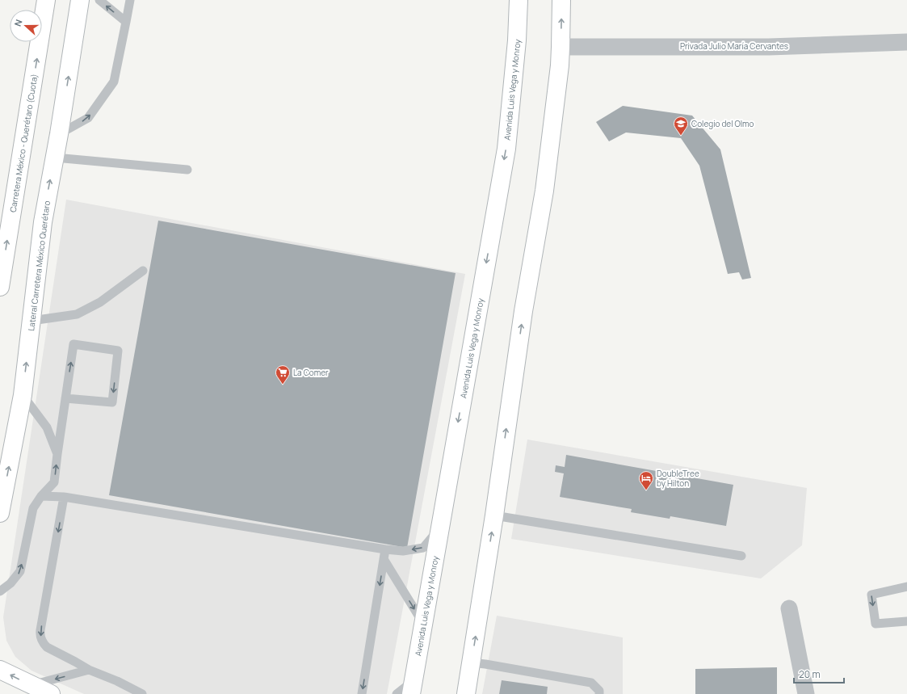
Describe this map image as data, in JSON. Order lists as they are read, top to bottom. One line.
{"streets":{"main road":["Avenida Luis Vega y Monroy","Carretera México - Querétaro (Cuota)","Lateral Carretera México Querétaro"],"street":["Privada Julio María Cervantes"]},"one_way":["Carretera México - Querétaro (Cuota)","Lateral Carretera México Querétaro"],"places":{"school or university":["Colegio del Olmo"],"supermarket":["La Comer"],"hotel":["DoubleTree by Hilton"]},"scale_bar":"20 m","north":"left"}
